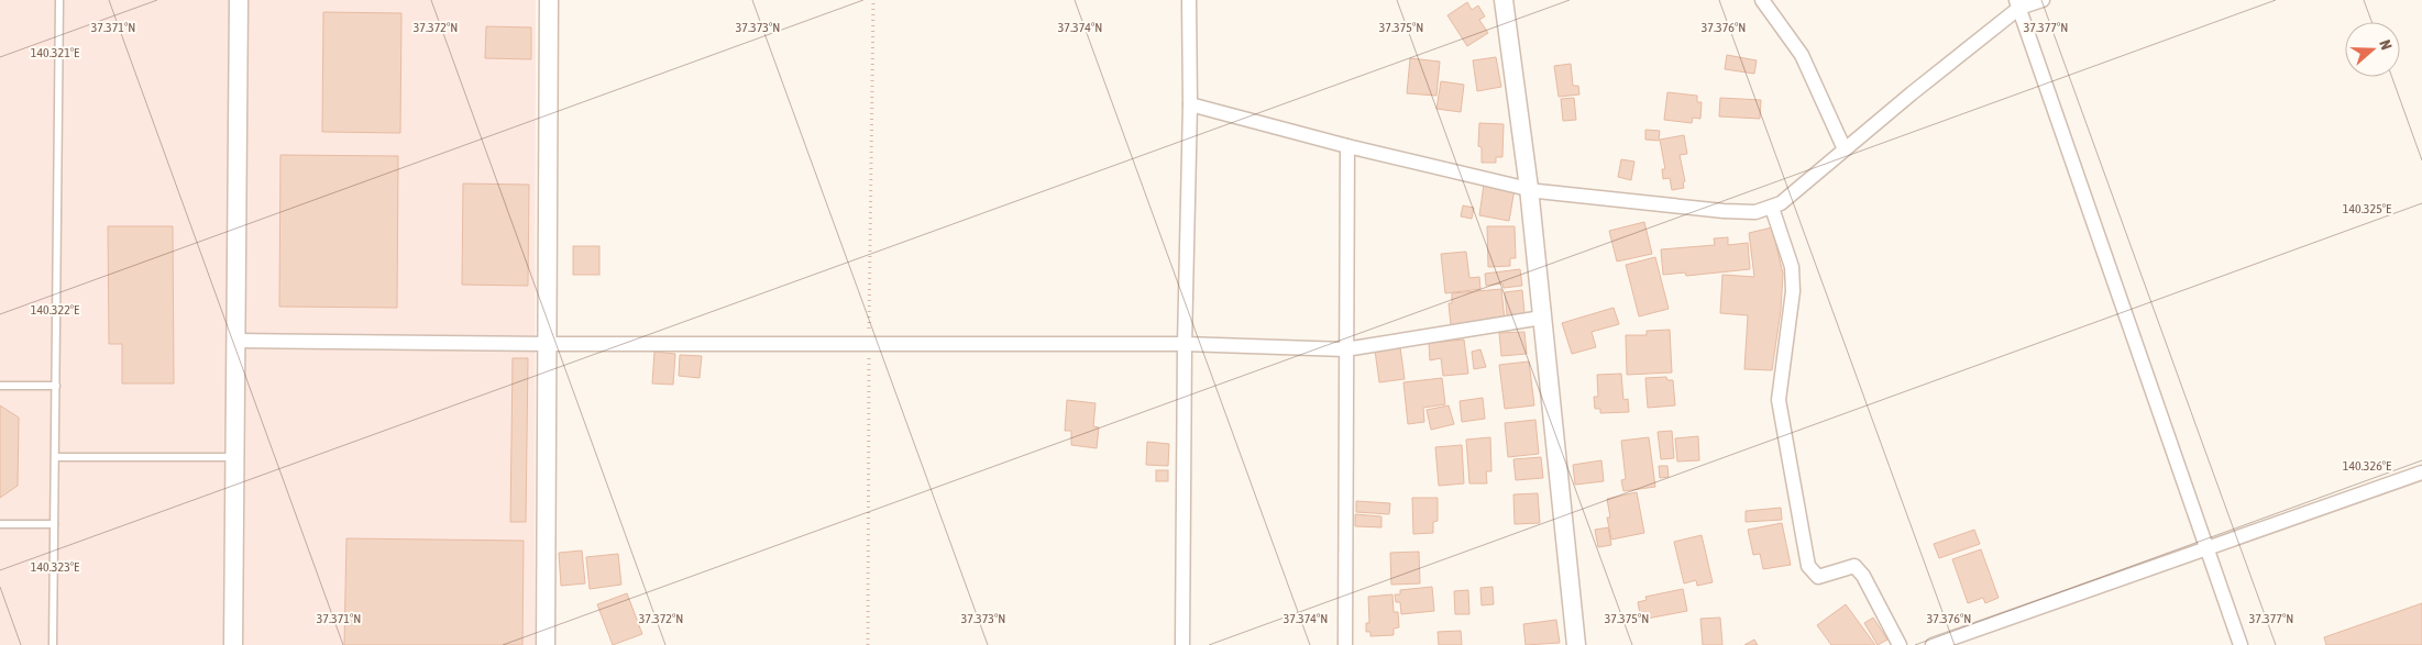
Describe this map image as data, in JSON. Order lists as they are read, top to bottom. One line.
{"north":"right","coordinates":["37.372°N","37.373°N","37.374°N","37.371°N","37.375°N","37.376°N","37.377°N","140.321°E","140.325°E","140.322°E","140.326°E","140.323°E"]}
